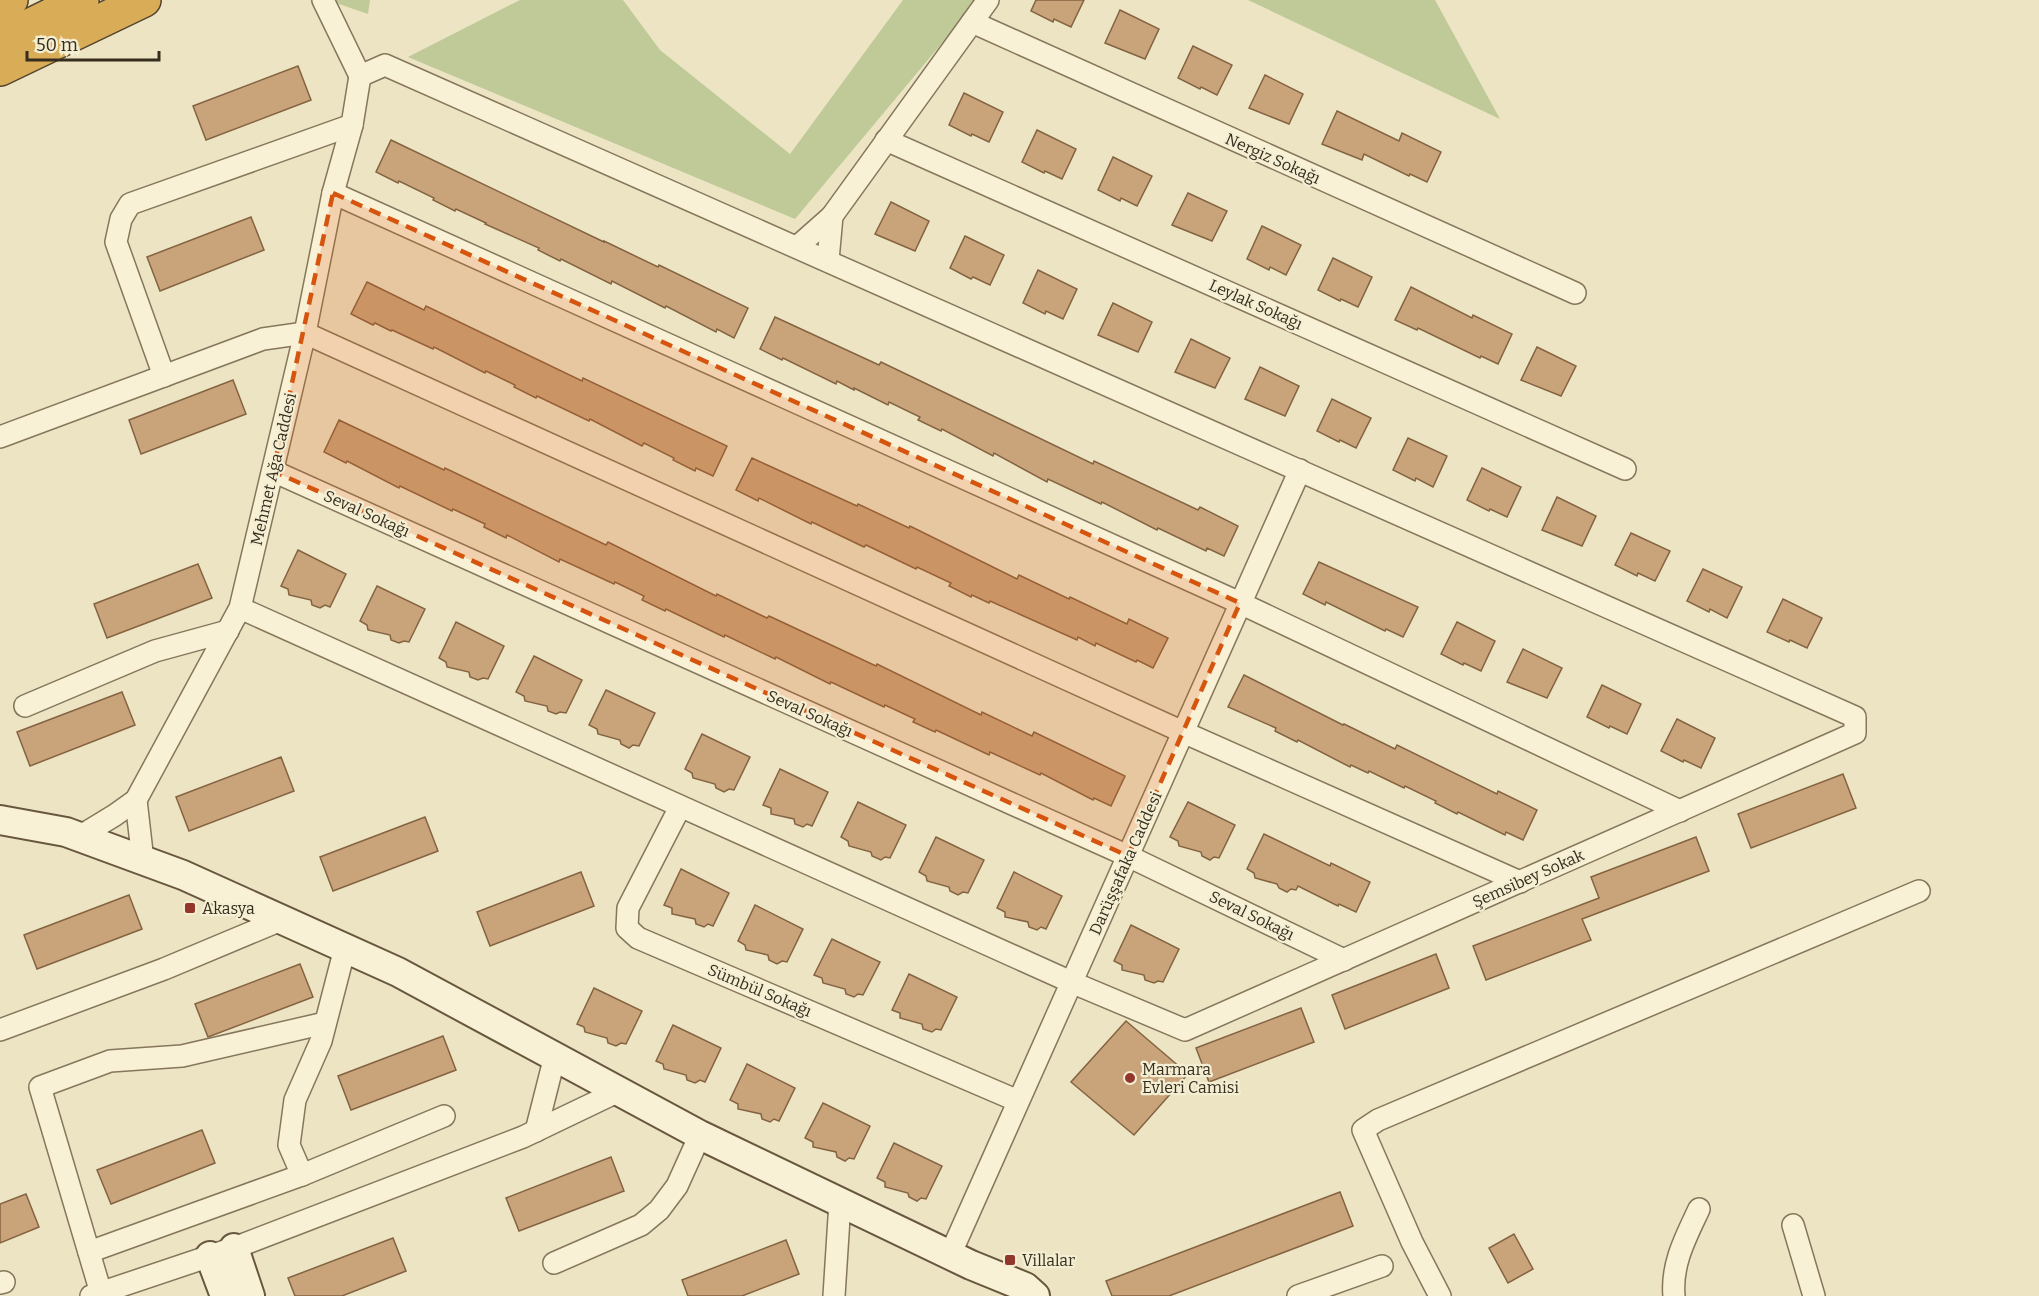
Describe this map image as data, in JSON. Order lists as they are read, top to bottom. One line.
{"streets":{"street":["Nergiz Sokağı","Leylak Sokağı","Mehmet Ağa Caddesi","Seval Sokağı","Darüşşafaka Caddesi","Şemsibey Sokak","Sümbül Sokağı"]},"crossings":[["Mehmet Ağa Caddesi","Seval Sokağı"],["Seval Sokağı","Darüşşafaka Caddesi"],["Seval Sokağı","Şemsibey Sokak"],["Darüşşafaka Caddesi","Şemsibey Sokak"],["Darüşşafaka Caddesi","Sümbül Sokağı"]],"places":{"transit":["Akasya","Villalar"],"other":["Marmara Evleri Camisi"]},"scale_bar":"50 m"}
